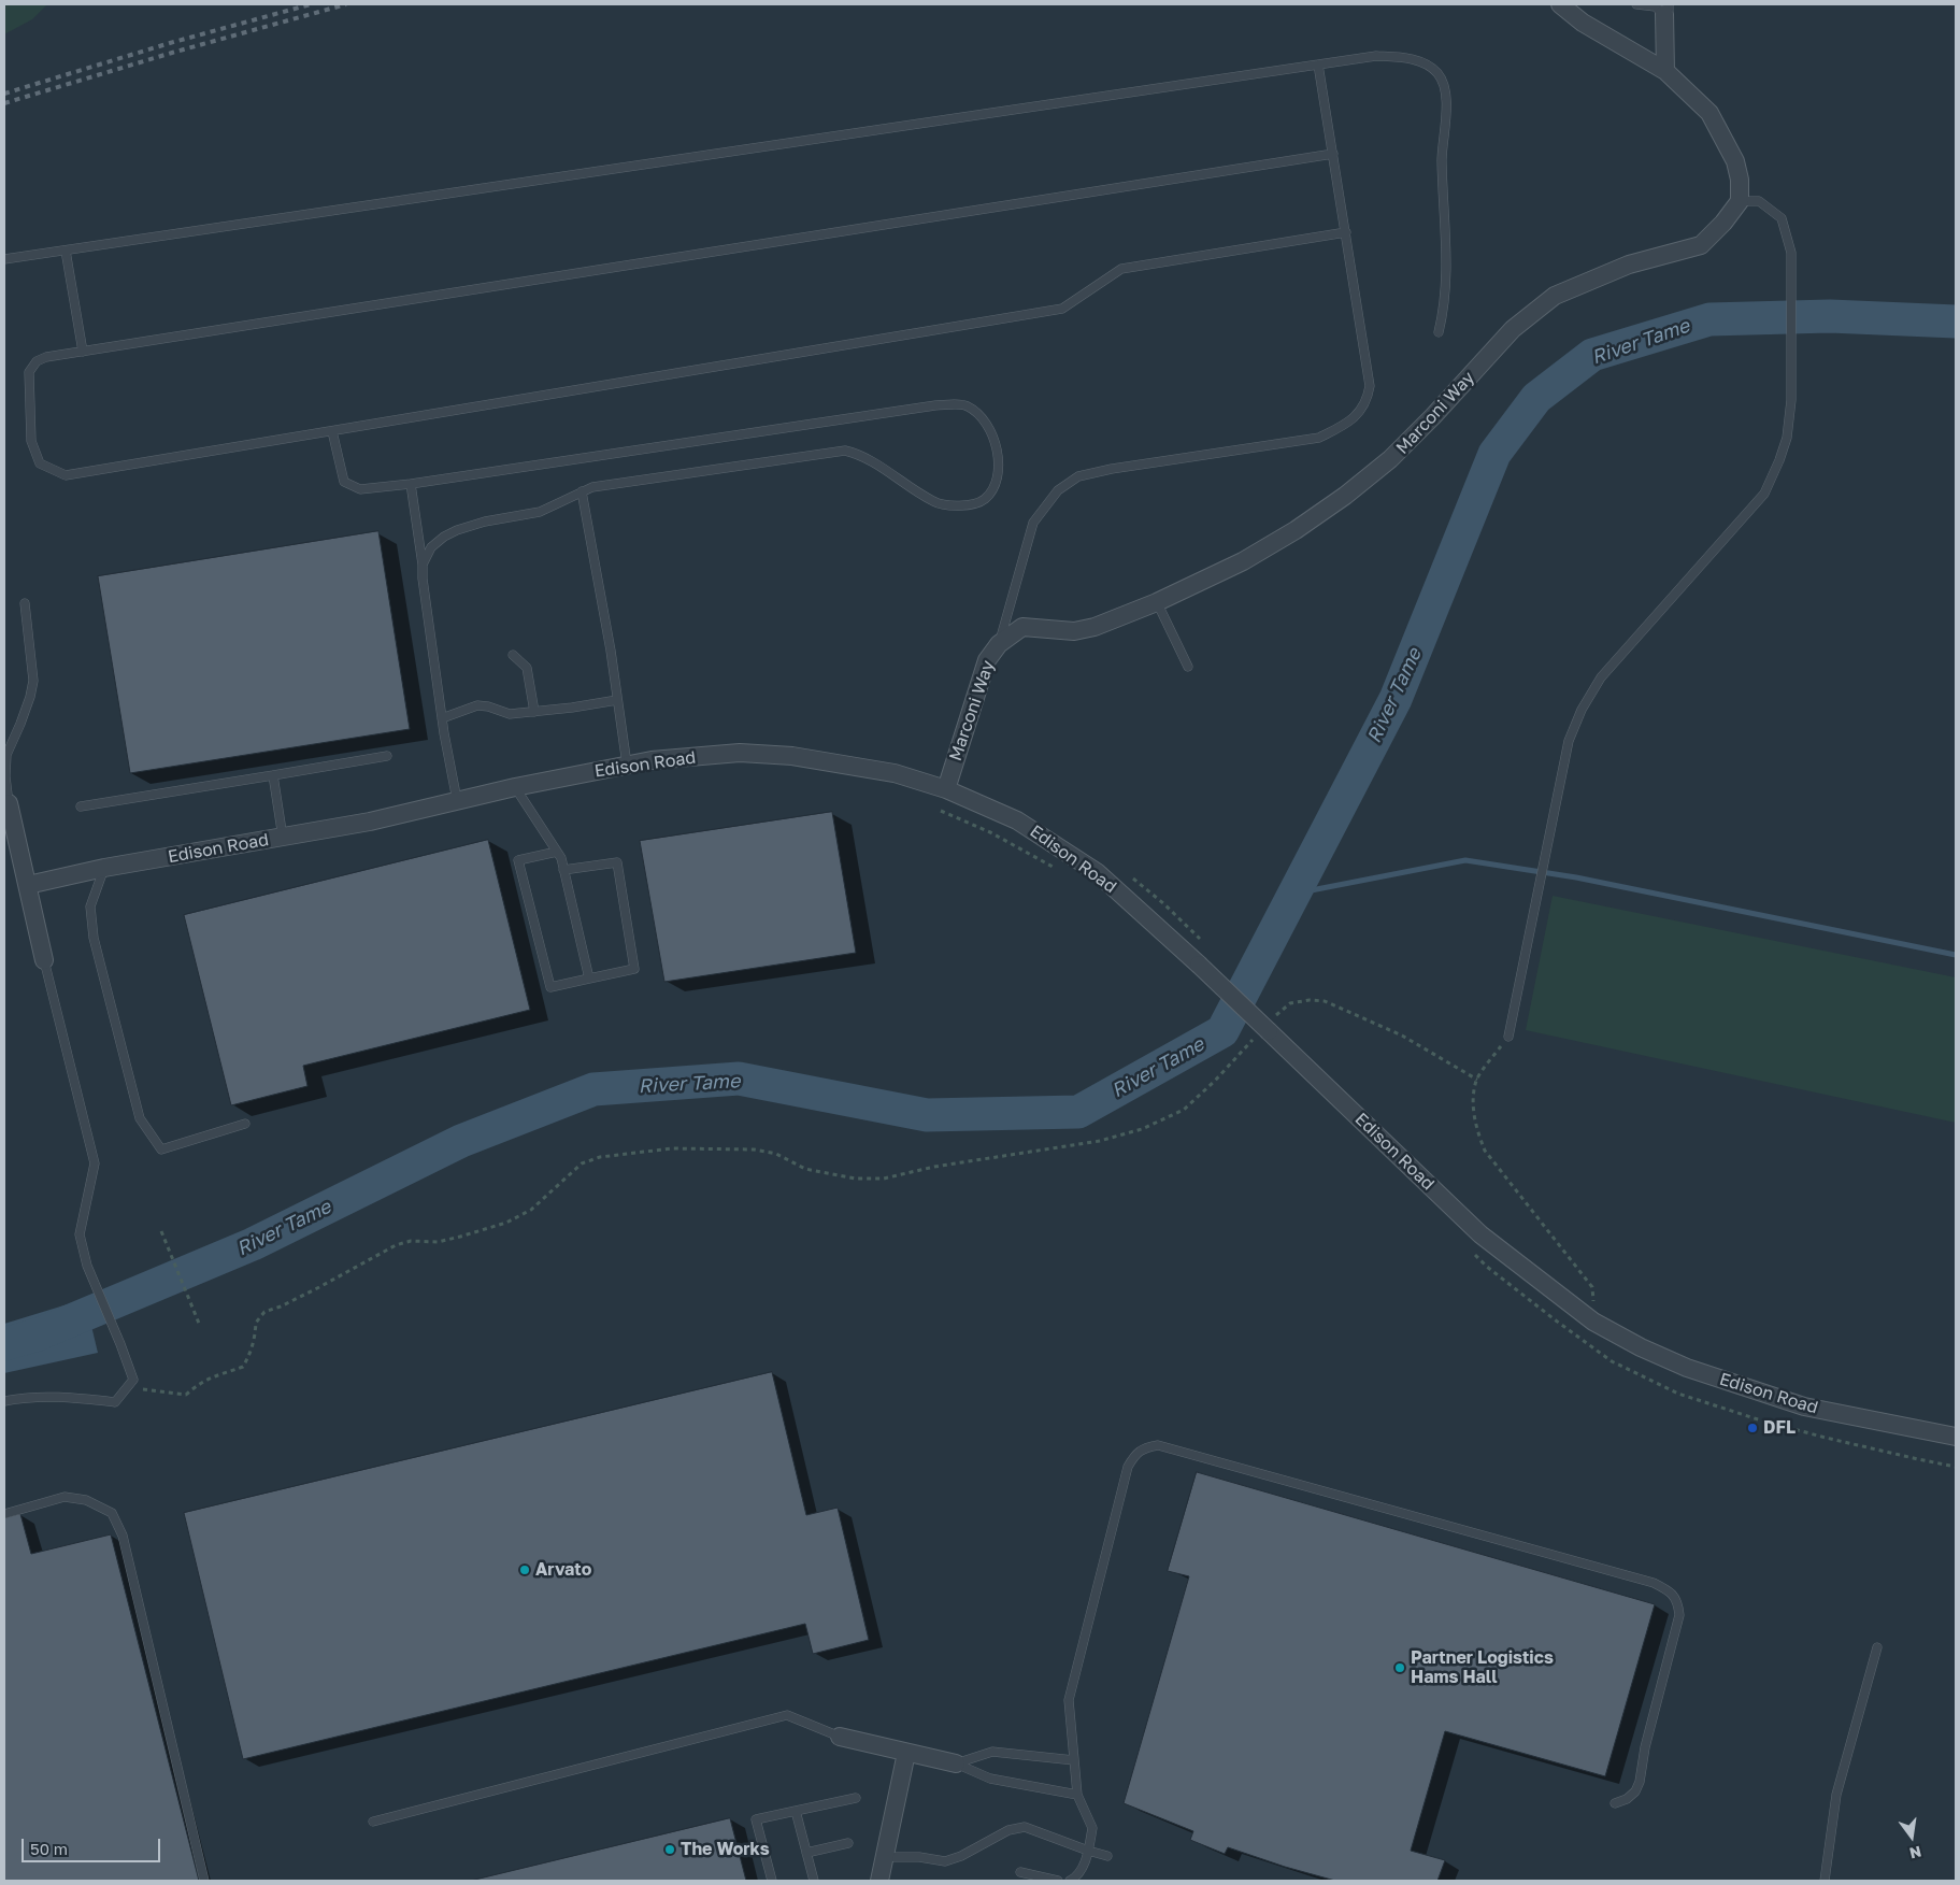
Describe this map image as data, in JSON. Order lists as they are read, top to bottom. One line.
{"streets":{"street":["Marconi Way","Edison Road"]},"crossings":[["Marconi Way","Edison Road"]],"water":["River Tame"],"places":["DFL","Arvato","Partner Logistics Hams Hall","The Works"],"scale_bar":"50 m","north":"bottom"}
